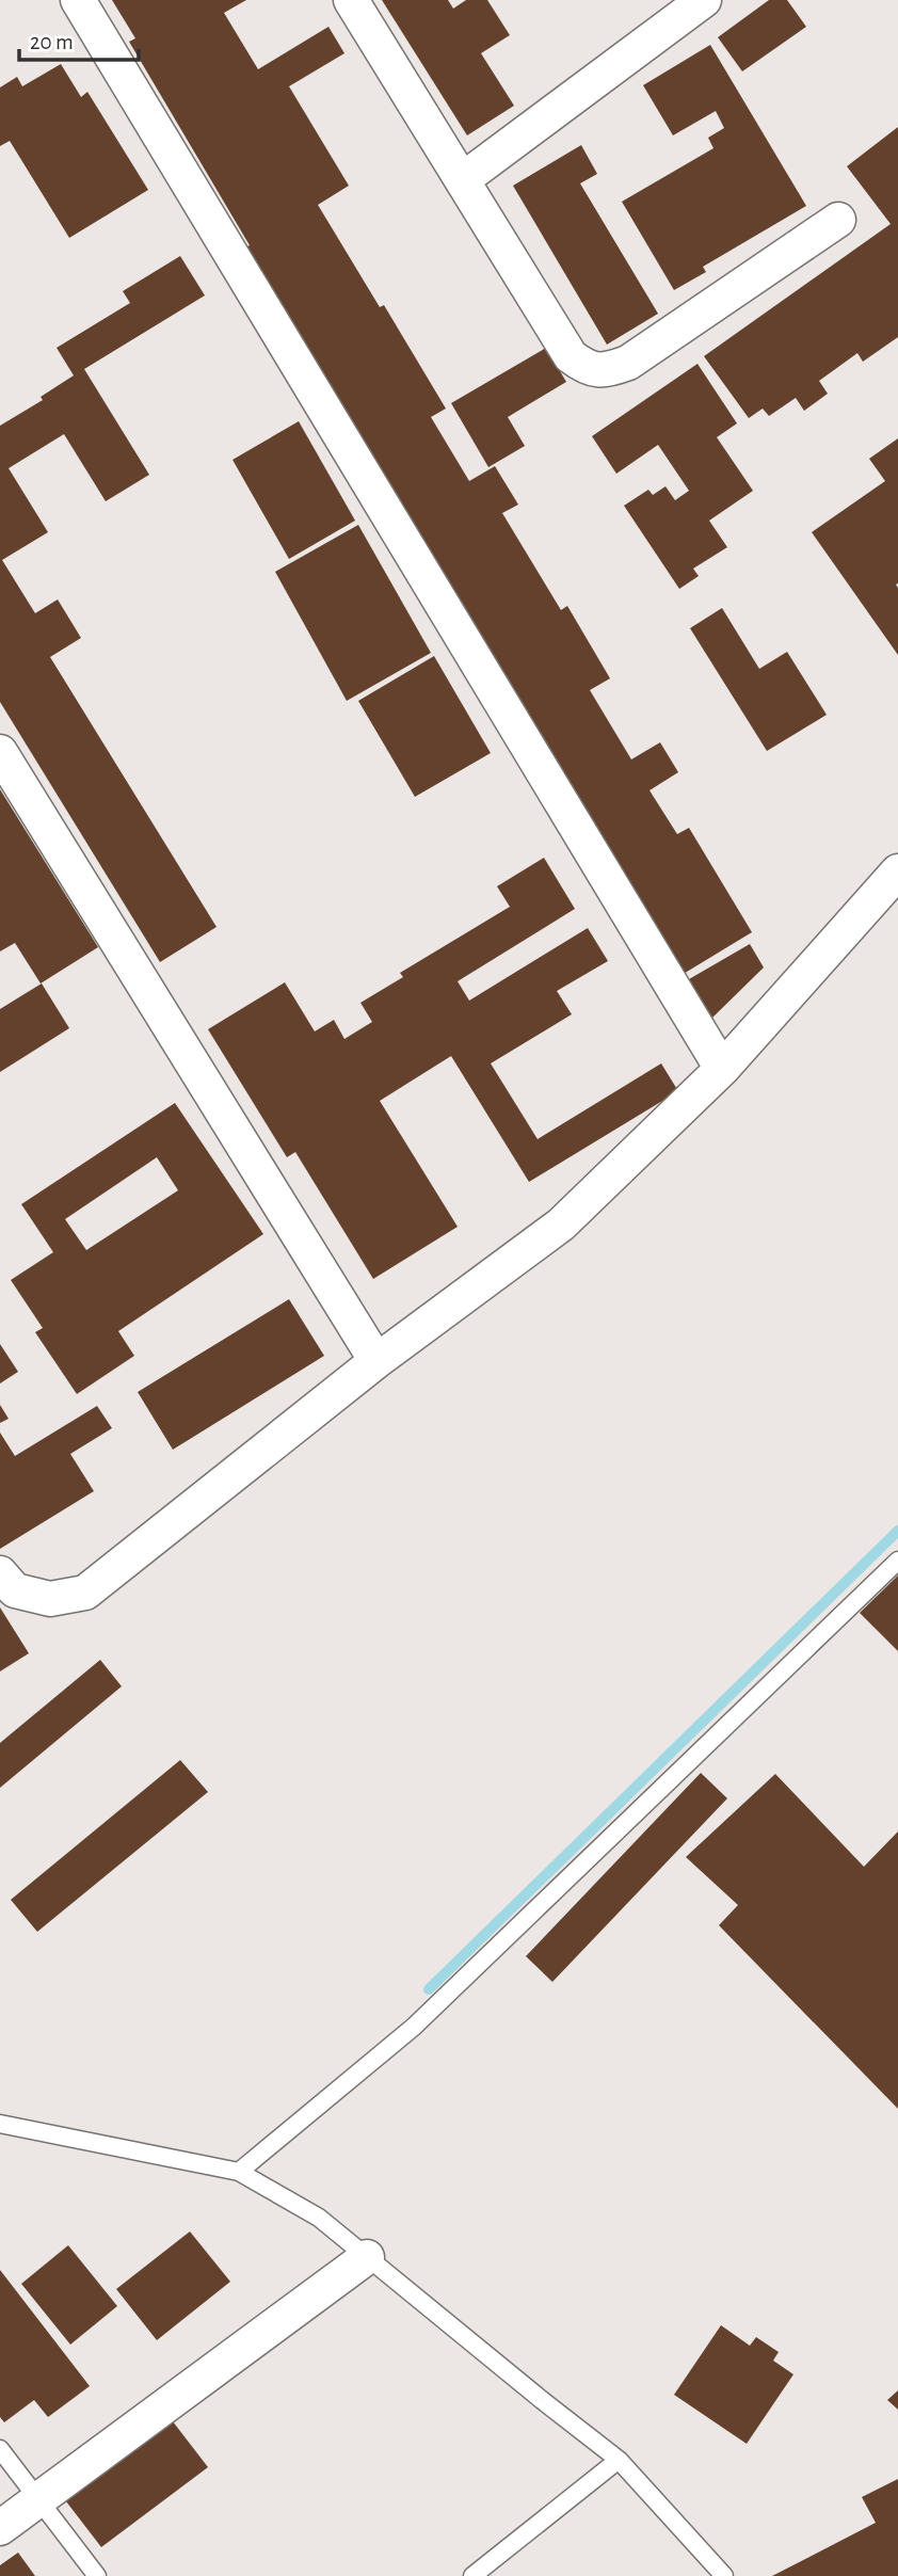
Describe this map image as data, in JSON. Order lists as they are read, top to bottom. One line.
{"scale_bar":"20 m"}
